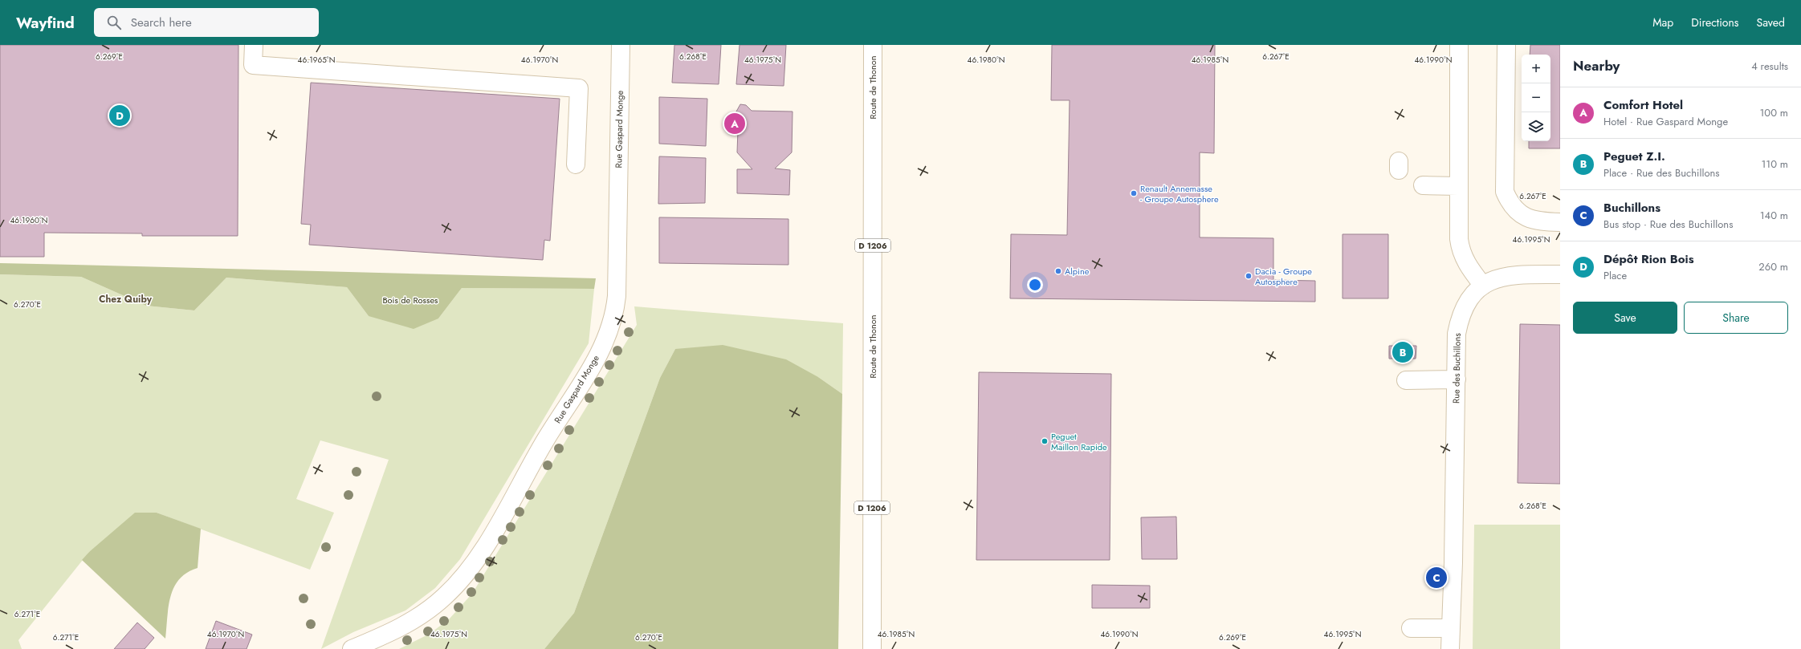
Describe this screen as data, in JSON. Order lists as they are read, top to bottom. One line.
{"streets":{"street":["Route de Thonon","Rue Gaspard Monge","D 1206","Rue des Buchillons"]},"districts":["Chez Quiby"],"parks":["Bois de Rosses"],"places":["Renault Annemasse - Groupe Autosphere","Alpine","Dacia - Groupe Autosphere","Peguet Maillon Rapide"],"page":{"header":"Wayfind","search":"Search here","nav":["Map","Directions","Saved"],"heading":["Nearby","4 results"],"map_buttons":["+","−"],"list":[{"mark":"A","name":"Comfort Hotel","note":"Hotel · Rue Gaspard Monge","value":"100 m"},{"mark":"B","name":"Peguet Z.I.","note":"Place · Rue des Buchillons","value":"110 m"},{"mark":"C","name":"Buchillons","note":"Bus stop · Rue des Buchillons","value":"140 m"},{"mark":"D","name":"Dépôt Rion Bois","note":"Place","value":"260 m"}],"pins":["D","A","B","C"],"buttons":["Save","Share"]},"coordinates":["6.269°E","6.267°E","6.268°E","46.1965°N","46.1970°N","46.1975°N","46.1980°N","46.1985°N","46.1990°N","46.1960°N","46.1995°N","6.270°E","6.271°E"]}
